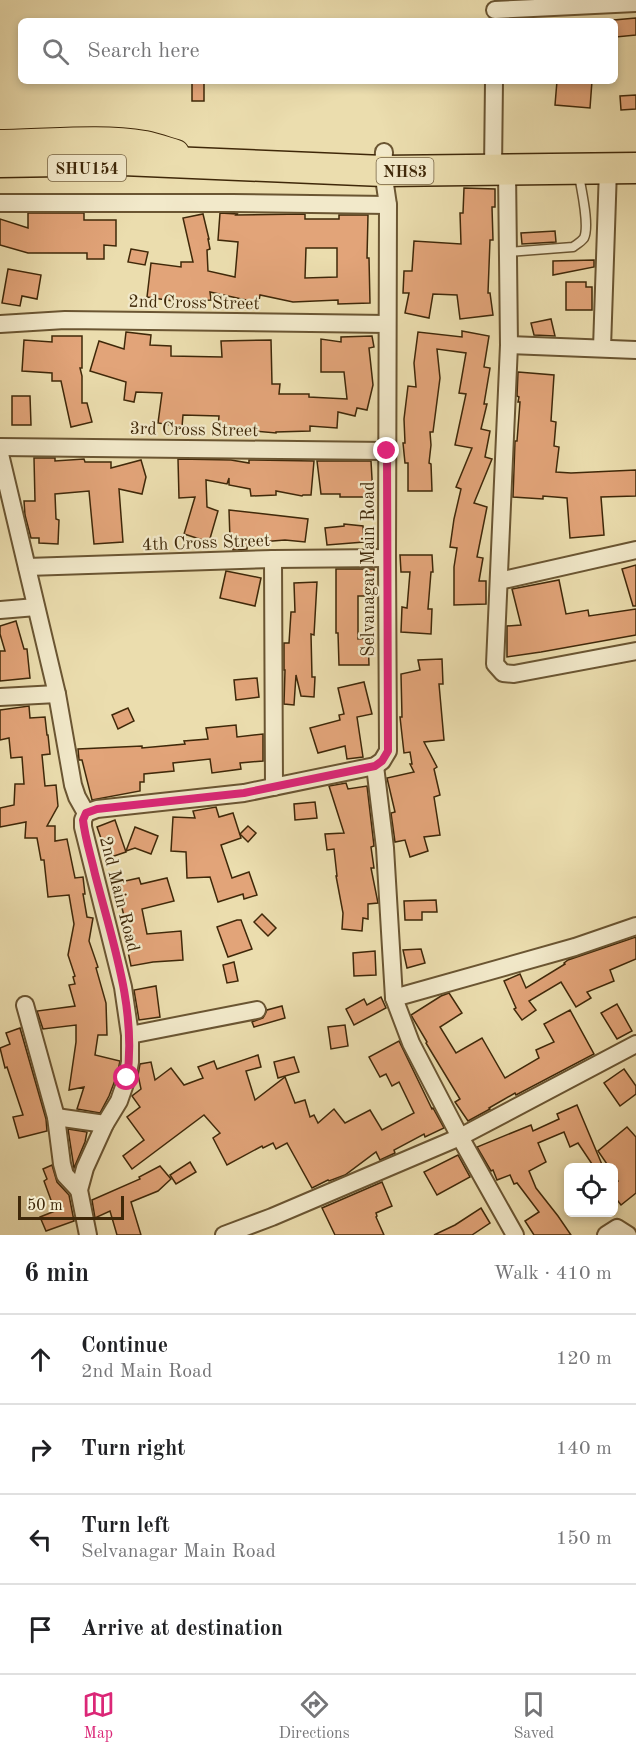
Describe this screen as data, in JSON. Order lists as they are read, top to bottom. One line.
{"streets":{"highway":["NH83"],"main road":["SHU154"],"street":["2nd Cross Street","3rd Cross Street","4th Cross Street","Selvanagar Main Road","2nd Main Road"]},"crossings":[["SHU154","NH83"],["NH83","Selvanagar Main Road"],["2nd Cross Street","Selvanagar Main Road"],["3rd Cross Street","Selvanagar Main Road"],["4th Cross Street","Selvanagar Main Road"],["4th Cross Street","2nd Main Road"]],"scale_bar":"50 m","page":{"search":"Search here","scale":"50 m","heading":["6 min","Walk · 410 m"],"list":[["Continue","2nd Main Road","120 m"],["Turn right","140 m"],["Turn left","Selvanagar Main Road","150 m"],"Arrive at destination"],"nav":["Map","Directions","Saved"]}}
